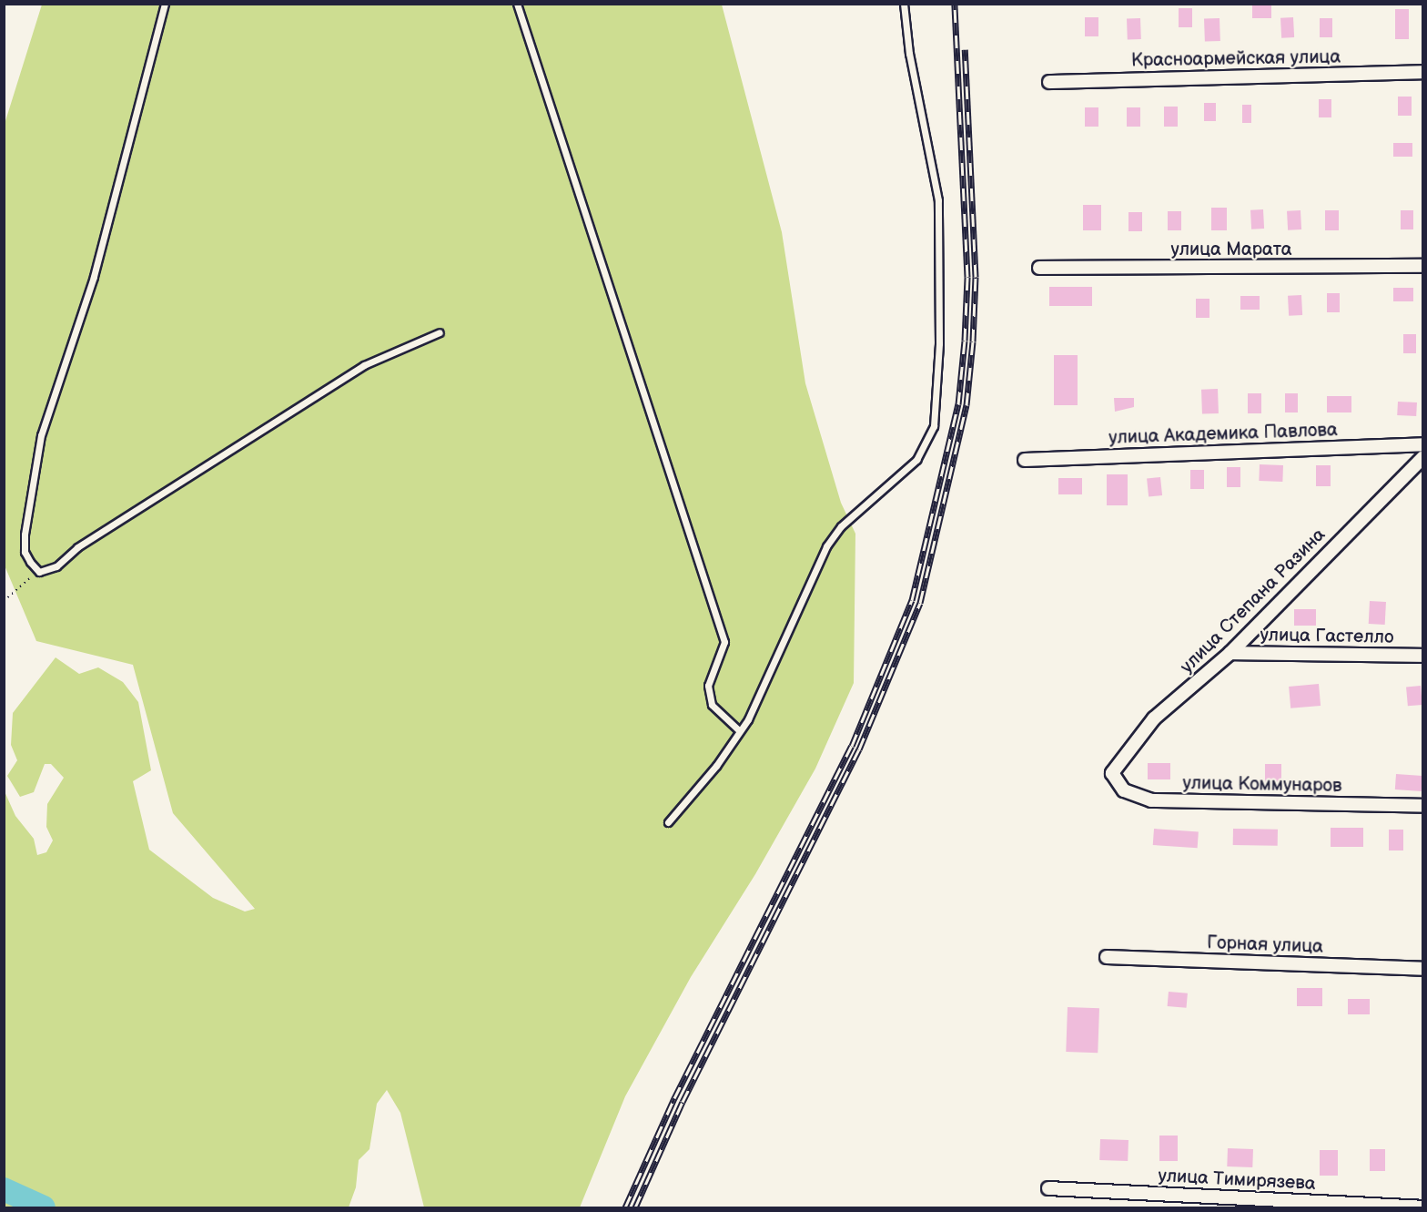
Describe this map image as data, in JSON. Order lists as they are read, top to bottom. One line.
{"streets":{"street":["Красноармейская улица","улица Марата","улица Академика Павлова","улица Степана Разина","улица Гастелло","улица Коммунаров","Горная улица","улица Тимирязева"]},"crossings":[["улица Степана Разина","улица Гастелло"],["улица Степана Разина","улица Коммунаров"]]}
